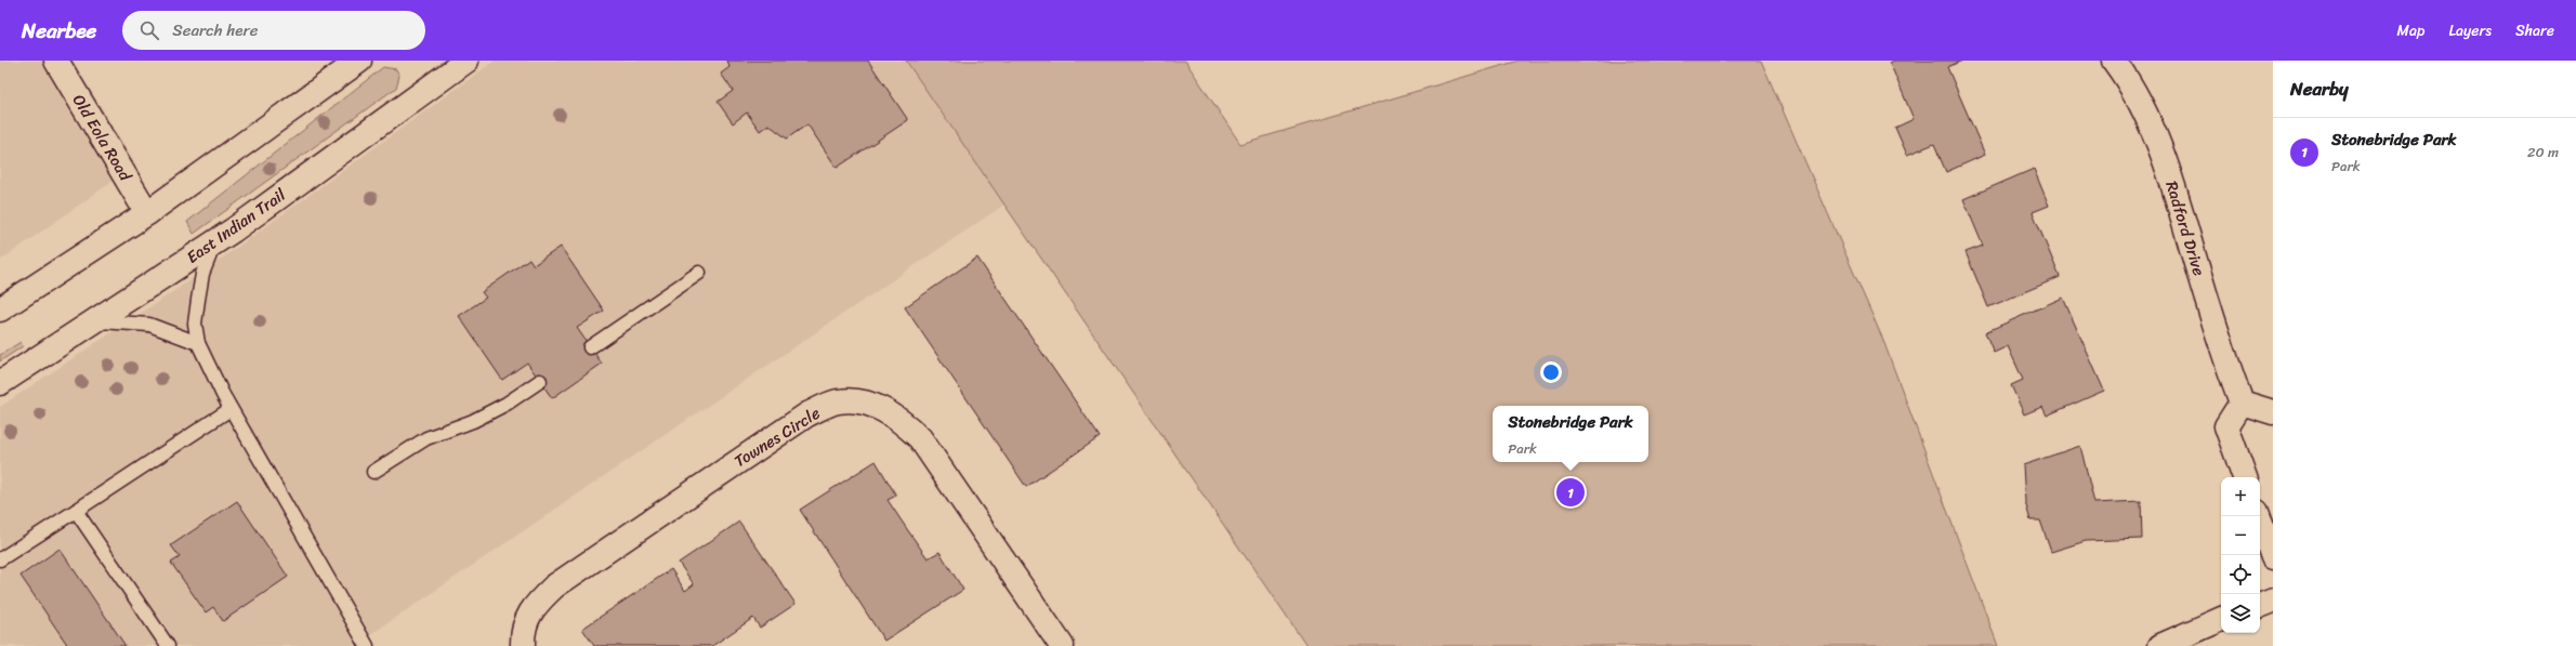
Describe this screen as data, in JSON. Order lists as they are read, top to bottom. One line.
{"streets":{"street":["Old Eola Road","East Indian Trail","Radford Drive","Townes Circle"]},"page":{"header":"Nearbee","search":"Search here","nav":["Map","Layers","Share"],"heading":"Nearby","list":[{"mark":"1","name":"Stonebridge Park","note":"Park","value":"20 m"}],"popup":["Stonebridge Park","Park"],"pins":"1","map_buttons":["+","−"]}}
